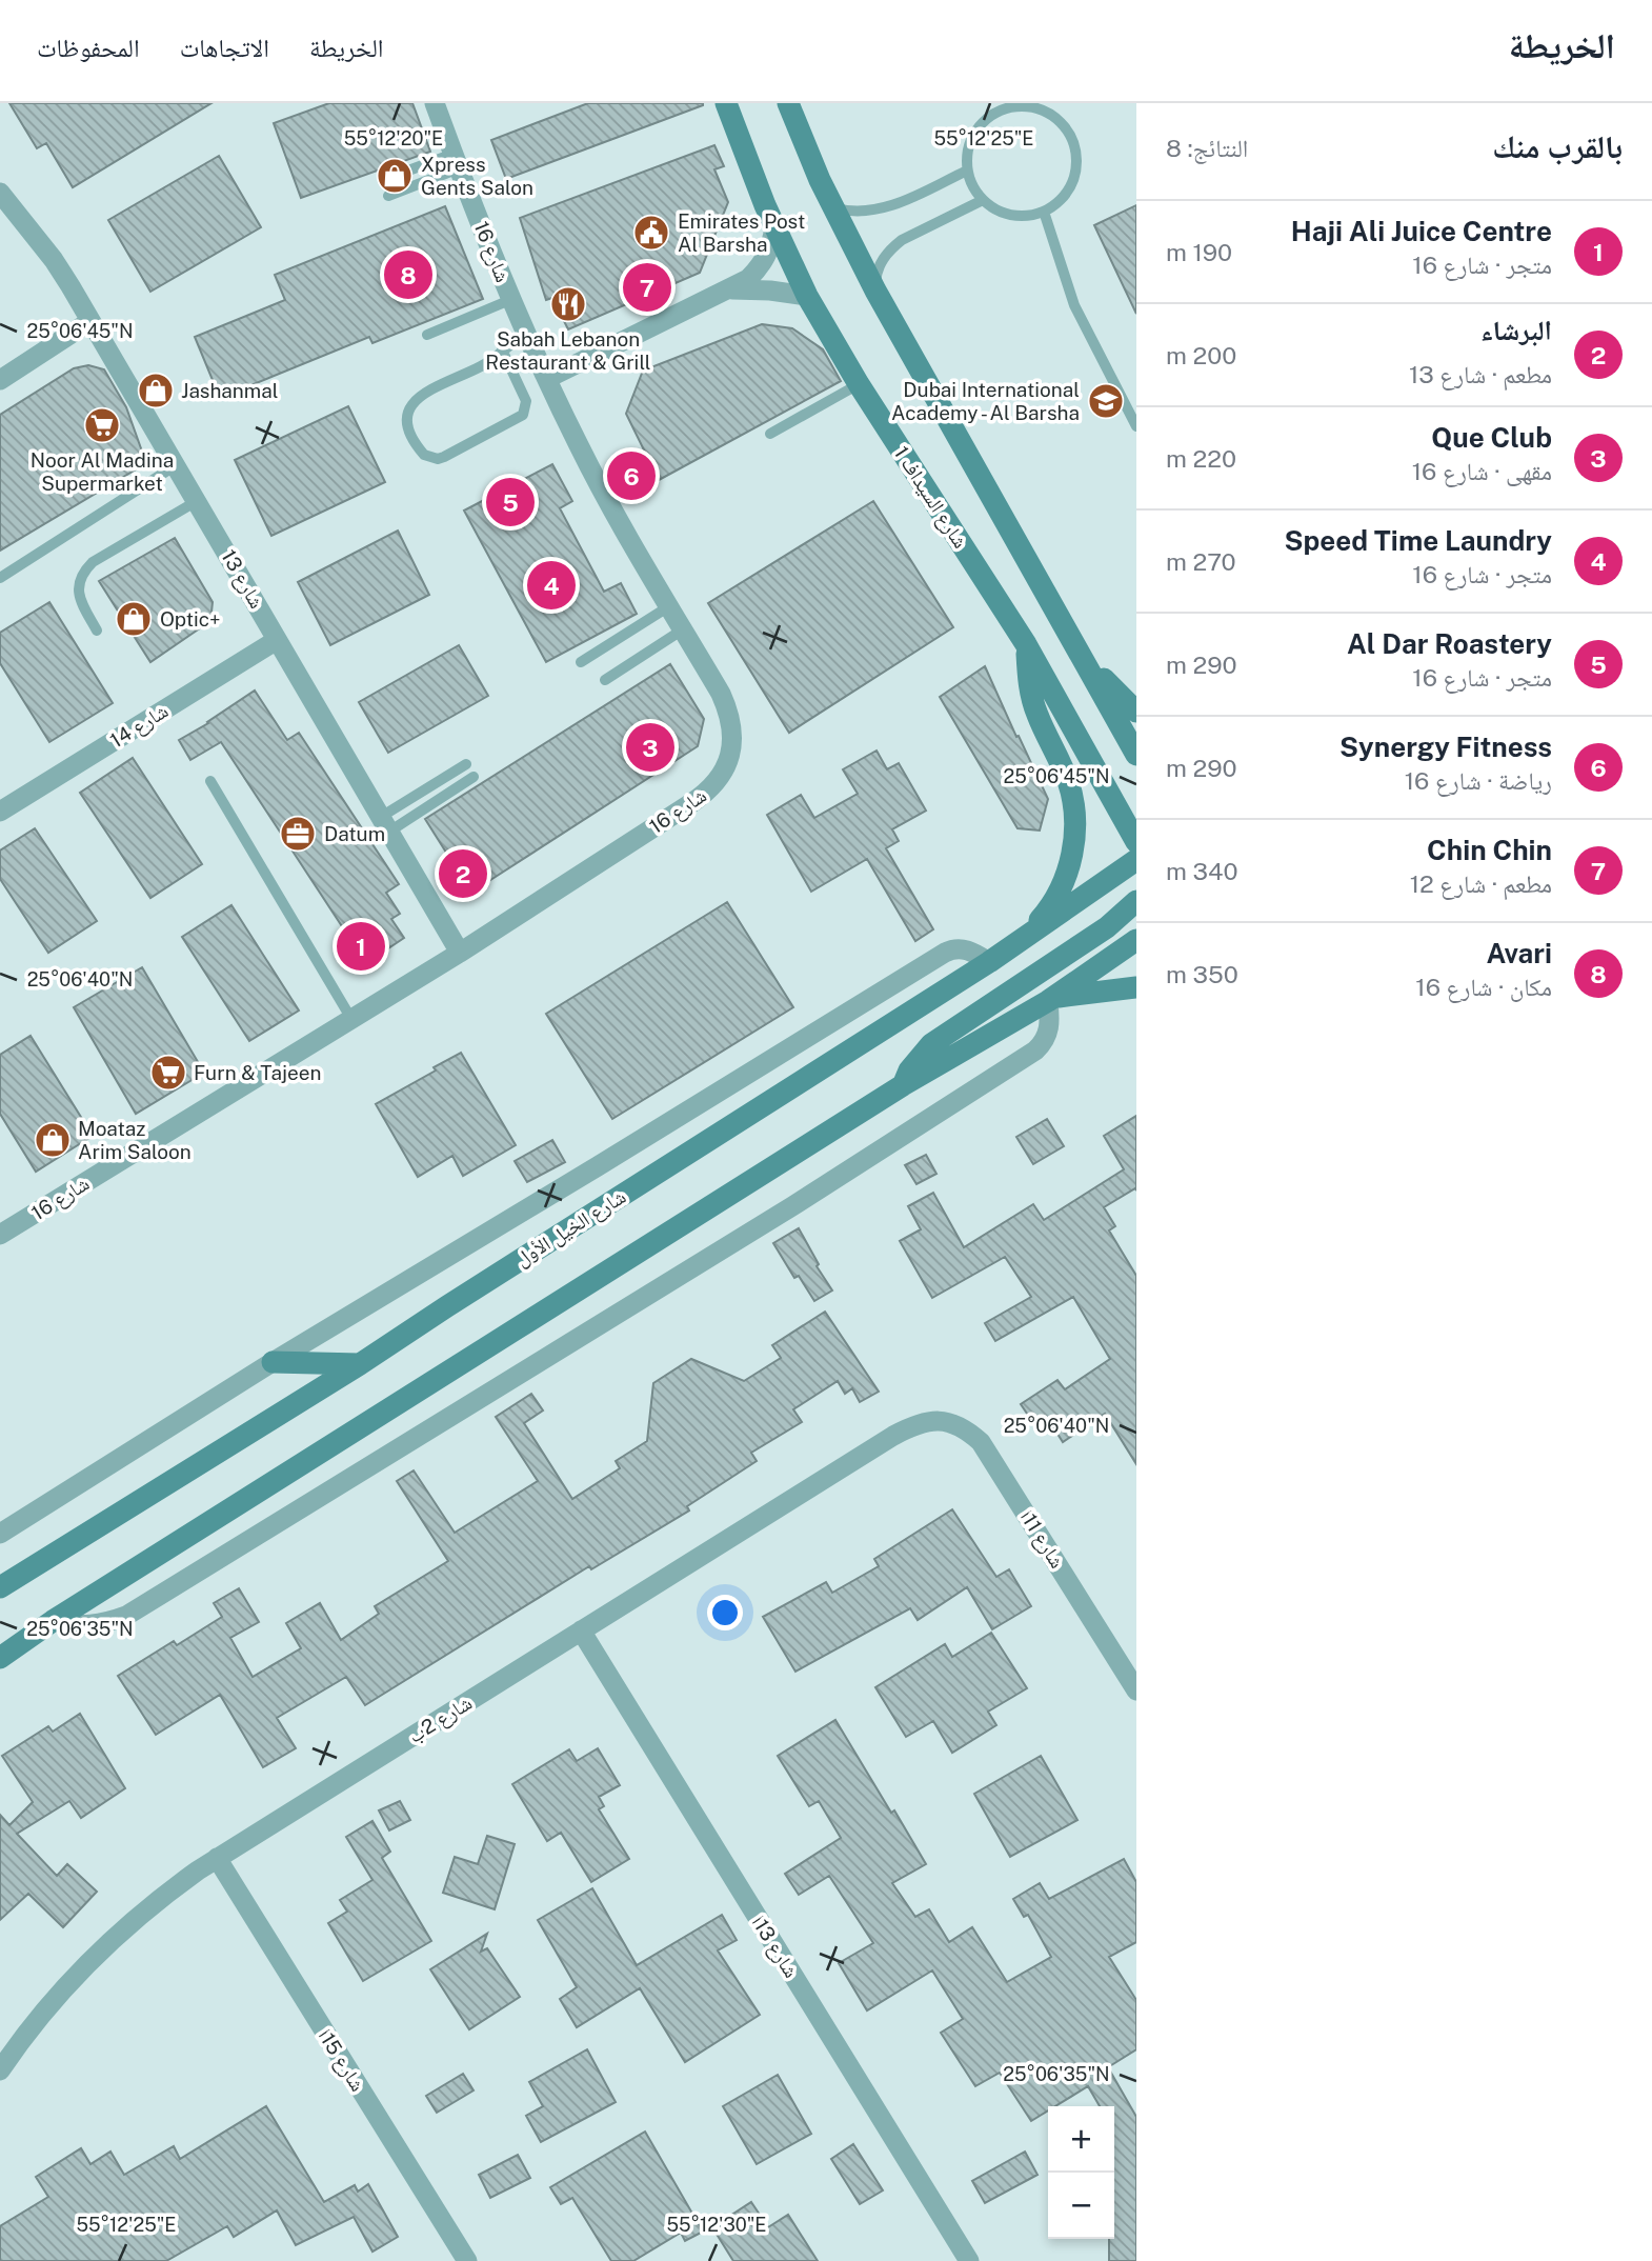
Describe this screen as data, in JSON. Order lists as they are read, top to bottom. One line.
{"streets":{"main road":["شارع السيداف 1","شارع الخيل الأول"],"street":["شارع 16","شارع 13","شارع 14","شارع 11ا","شارع 2ب","شارع 13ا","شارع 15ا"]},"crossings":[["شارع 16","شارع 13"],["شارع 13","شارع 14"],["شارع 11ا","شارع 2ب"],["شارع 2ب","شارع 13ا"],["شارع 2ب","شارع 15ا"]],"places":{"shop":["Xpress Gents Salon","Jashanmal","Optic+","Moataz Arim Saloon"],"public building":["Emirates Post Al Barsha"],"restaurant":["Sabah Lebanon Restaurant & Grill"],"school or university":["Dubai International Academy - Al Barsha"],"supermarket":["Noor Al Madina Supermarket","Furn & Tajeen"],"office":["Datum"]},"page":{"header":"الخريطة","nav":["الخريطة","الاتجاهات","المحفوظات"],"heading":["بالقرب منك","النتائج: 8"],"list":[{"mark":"1","name":"Haji Ali Juice Centre","note":"متجر · شارع 16","value":"190 m"},{"mark":"2","name":"البرشاء","note":"مطعم · شارع 13","value":"200 m"},{"mark":"3","name":"Que Club","note":"مقهى · شارع 16","value":"220 m"},{"mark":"4","name":"Speed Time Laundry","note":"متجر · شارع 16","value":"270 m"},{"mark":"5","name":"Al Dar Roastery","note":"متجر · شارع 16","value":"290 m"},{"mark":"6","name":"Synergy Fitness","note":"رياضة · شارع 16","value":"290 m"},{"mark":"7","name":"Chin Chin","note":"مطعم · شارع 12","value":"340 m"},{"mark":"8","name":"Avari","note":"مكان · شارع 16","value":"350 m"}],"pins":["8","7","6","5","4","3","2","1"],"map_buttons":["+","−"]},"coordinates":["55°12'20\"E","55°12'25\"E","25°06'45\"N","25°06'40\"N","25°06'35\"N","55°12'30\"E"]}
